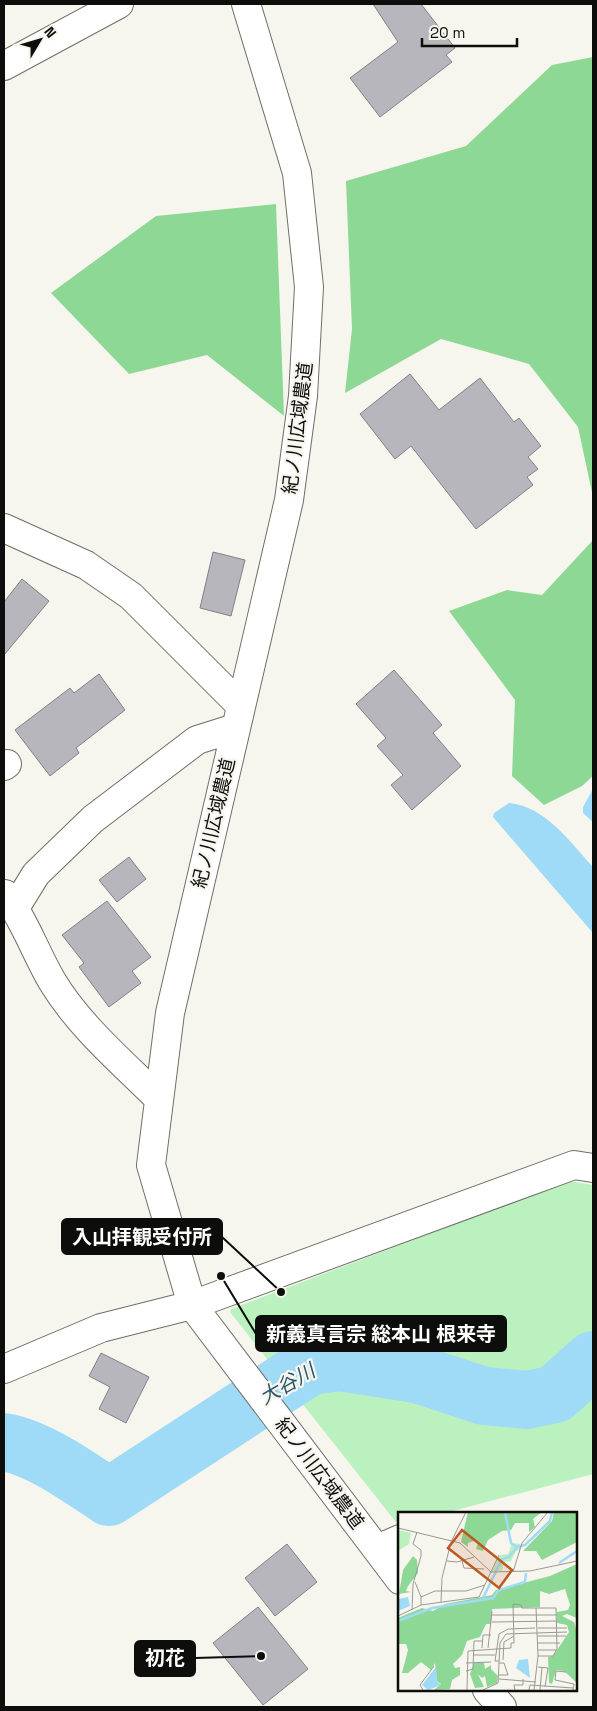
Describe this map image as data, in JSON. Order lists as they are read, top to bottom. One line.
{"streets":{"street":["紀ノ川広域農道"]},"water":["大谷川"],"places":["新義真言宗 総本山 根来寺","入山拝観受付所","初花"],"scale_bar":"20 m","north":"top right"}
